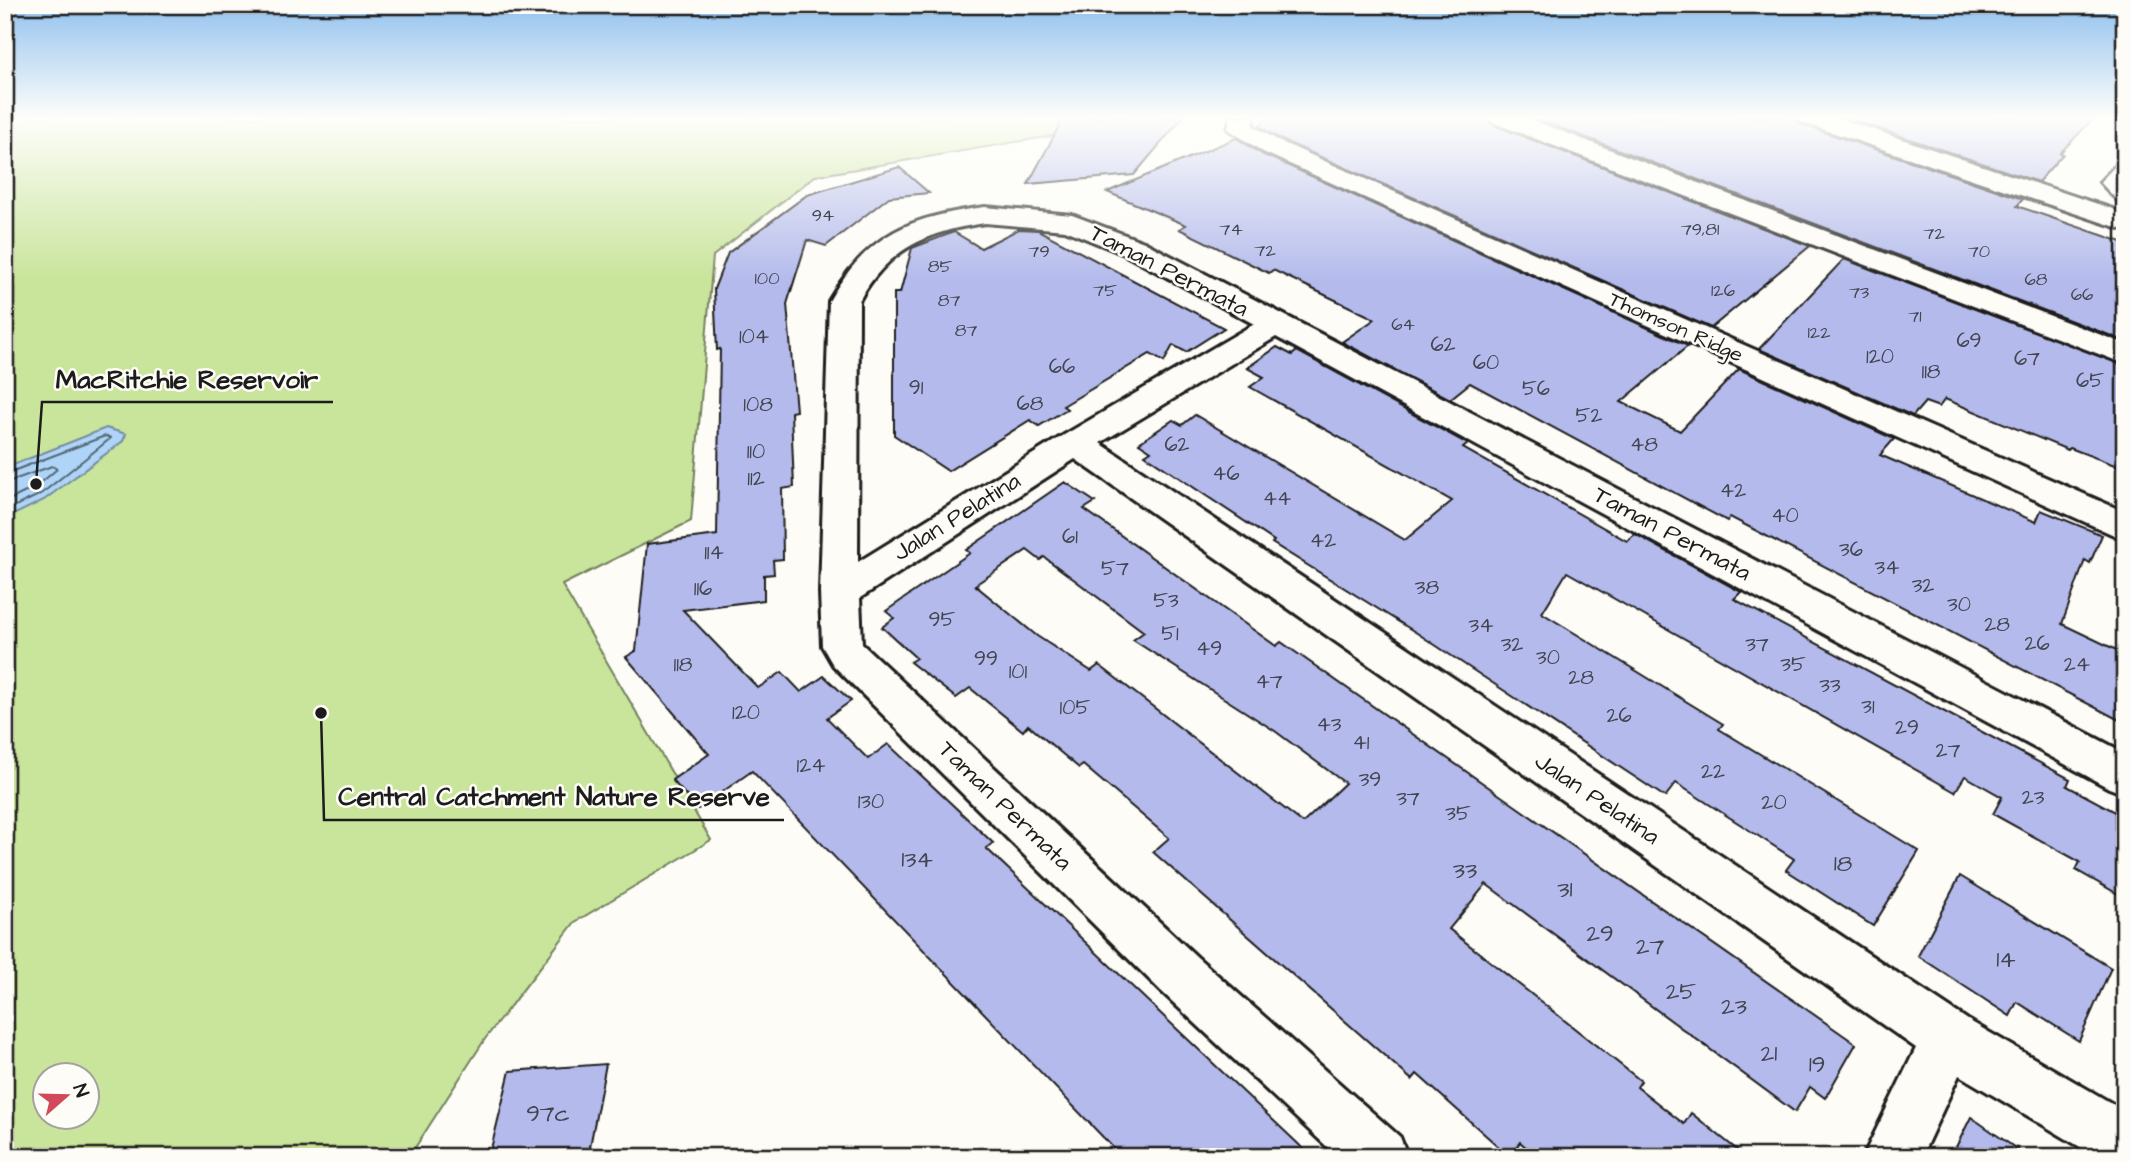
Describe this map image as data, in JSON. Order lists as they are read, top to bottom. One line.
{"streets":{"street":["Taman Permata","Thomson Ridge","Jalan Pelatina"]},"crossings":[["Taman Permata","Jalan Pelatina"]],"places":["MacRitchie Reservoir","Central Catchment Nature Reserve"],"house_numbers":["94","74","79,81","72","72","79","70","85","100","68","75","126","73","66","87","71","64","87","122","104","69","62","120","67","60","66","118","65","91","56","68","108","52","62","48","110","46","112","42","44","40","61","42","36","114","34","57","32","38","116","53","30","95","28","34","51","26","32","37","49","30","99","118","35","24","101","28","47","33","31","105","120","26","43","29","41","27","124","22","39","23","37","130","20","35","134","18","33","31","29","27","14","25","23","21","19","97c"],"north":"right"}
